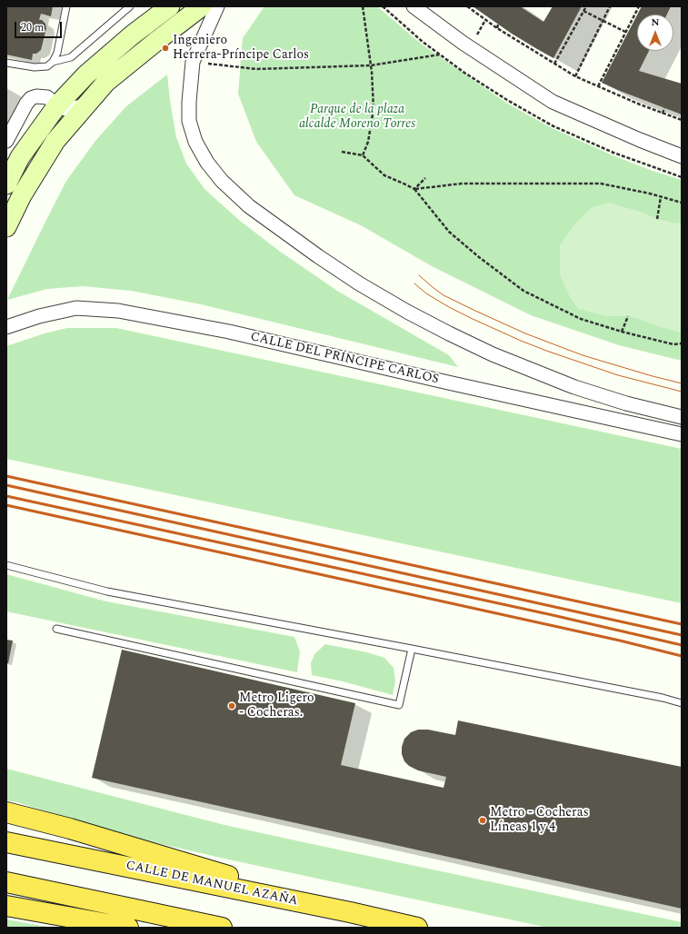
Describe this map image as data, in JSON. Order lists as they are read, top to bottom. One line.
{"streets":{"highway":["CALLE DE MANUEL AZAÑA"],"street":["CALLE DEL PRÍNCIPE CARLOS"]},"parks":["Parque de la plaza alcalde Moreno Torres"],"places":["Ingeniero Herrera-Príncipe Carlos","Metro Ligero - Cocheras.","Metro - Cocheras Líneas 1 y 4"],"scale_bar":"20 m","north":"top"}
